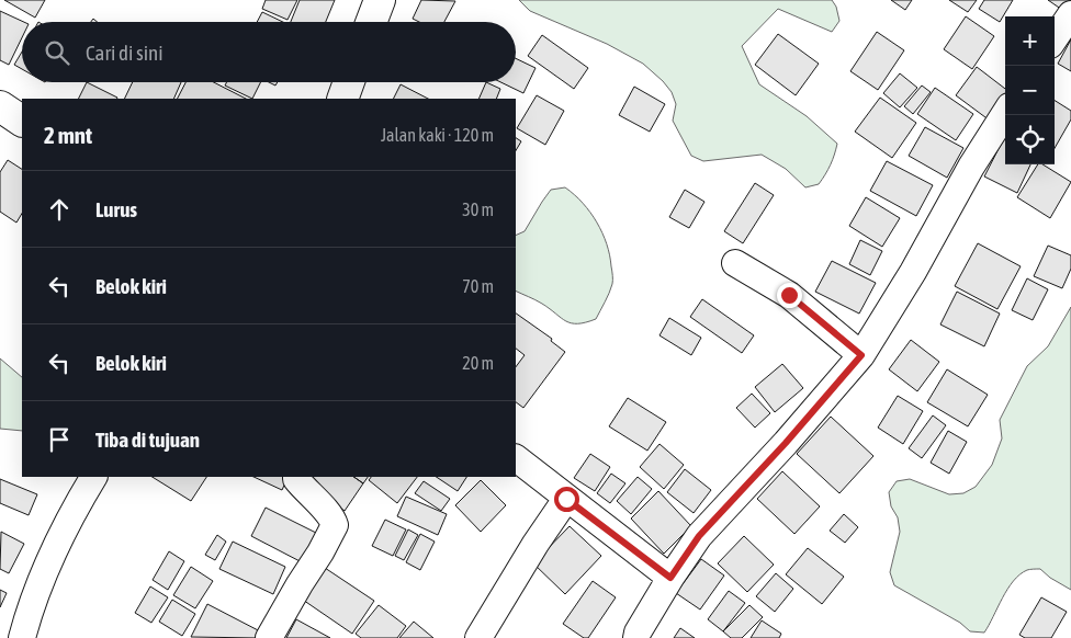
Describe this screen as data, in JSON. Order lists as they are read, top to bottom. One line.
{"page":{"map_buttons":["+","−"],"search":"Cari di sini","heading":["2 mnt","Jalan kaki · 120 m"],"list":[["Lurus","30 m"],["Belok kiri","70 m"],["Belok kiri","20 m"],"Tiba di tujuan"]}}
